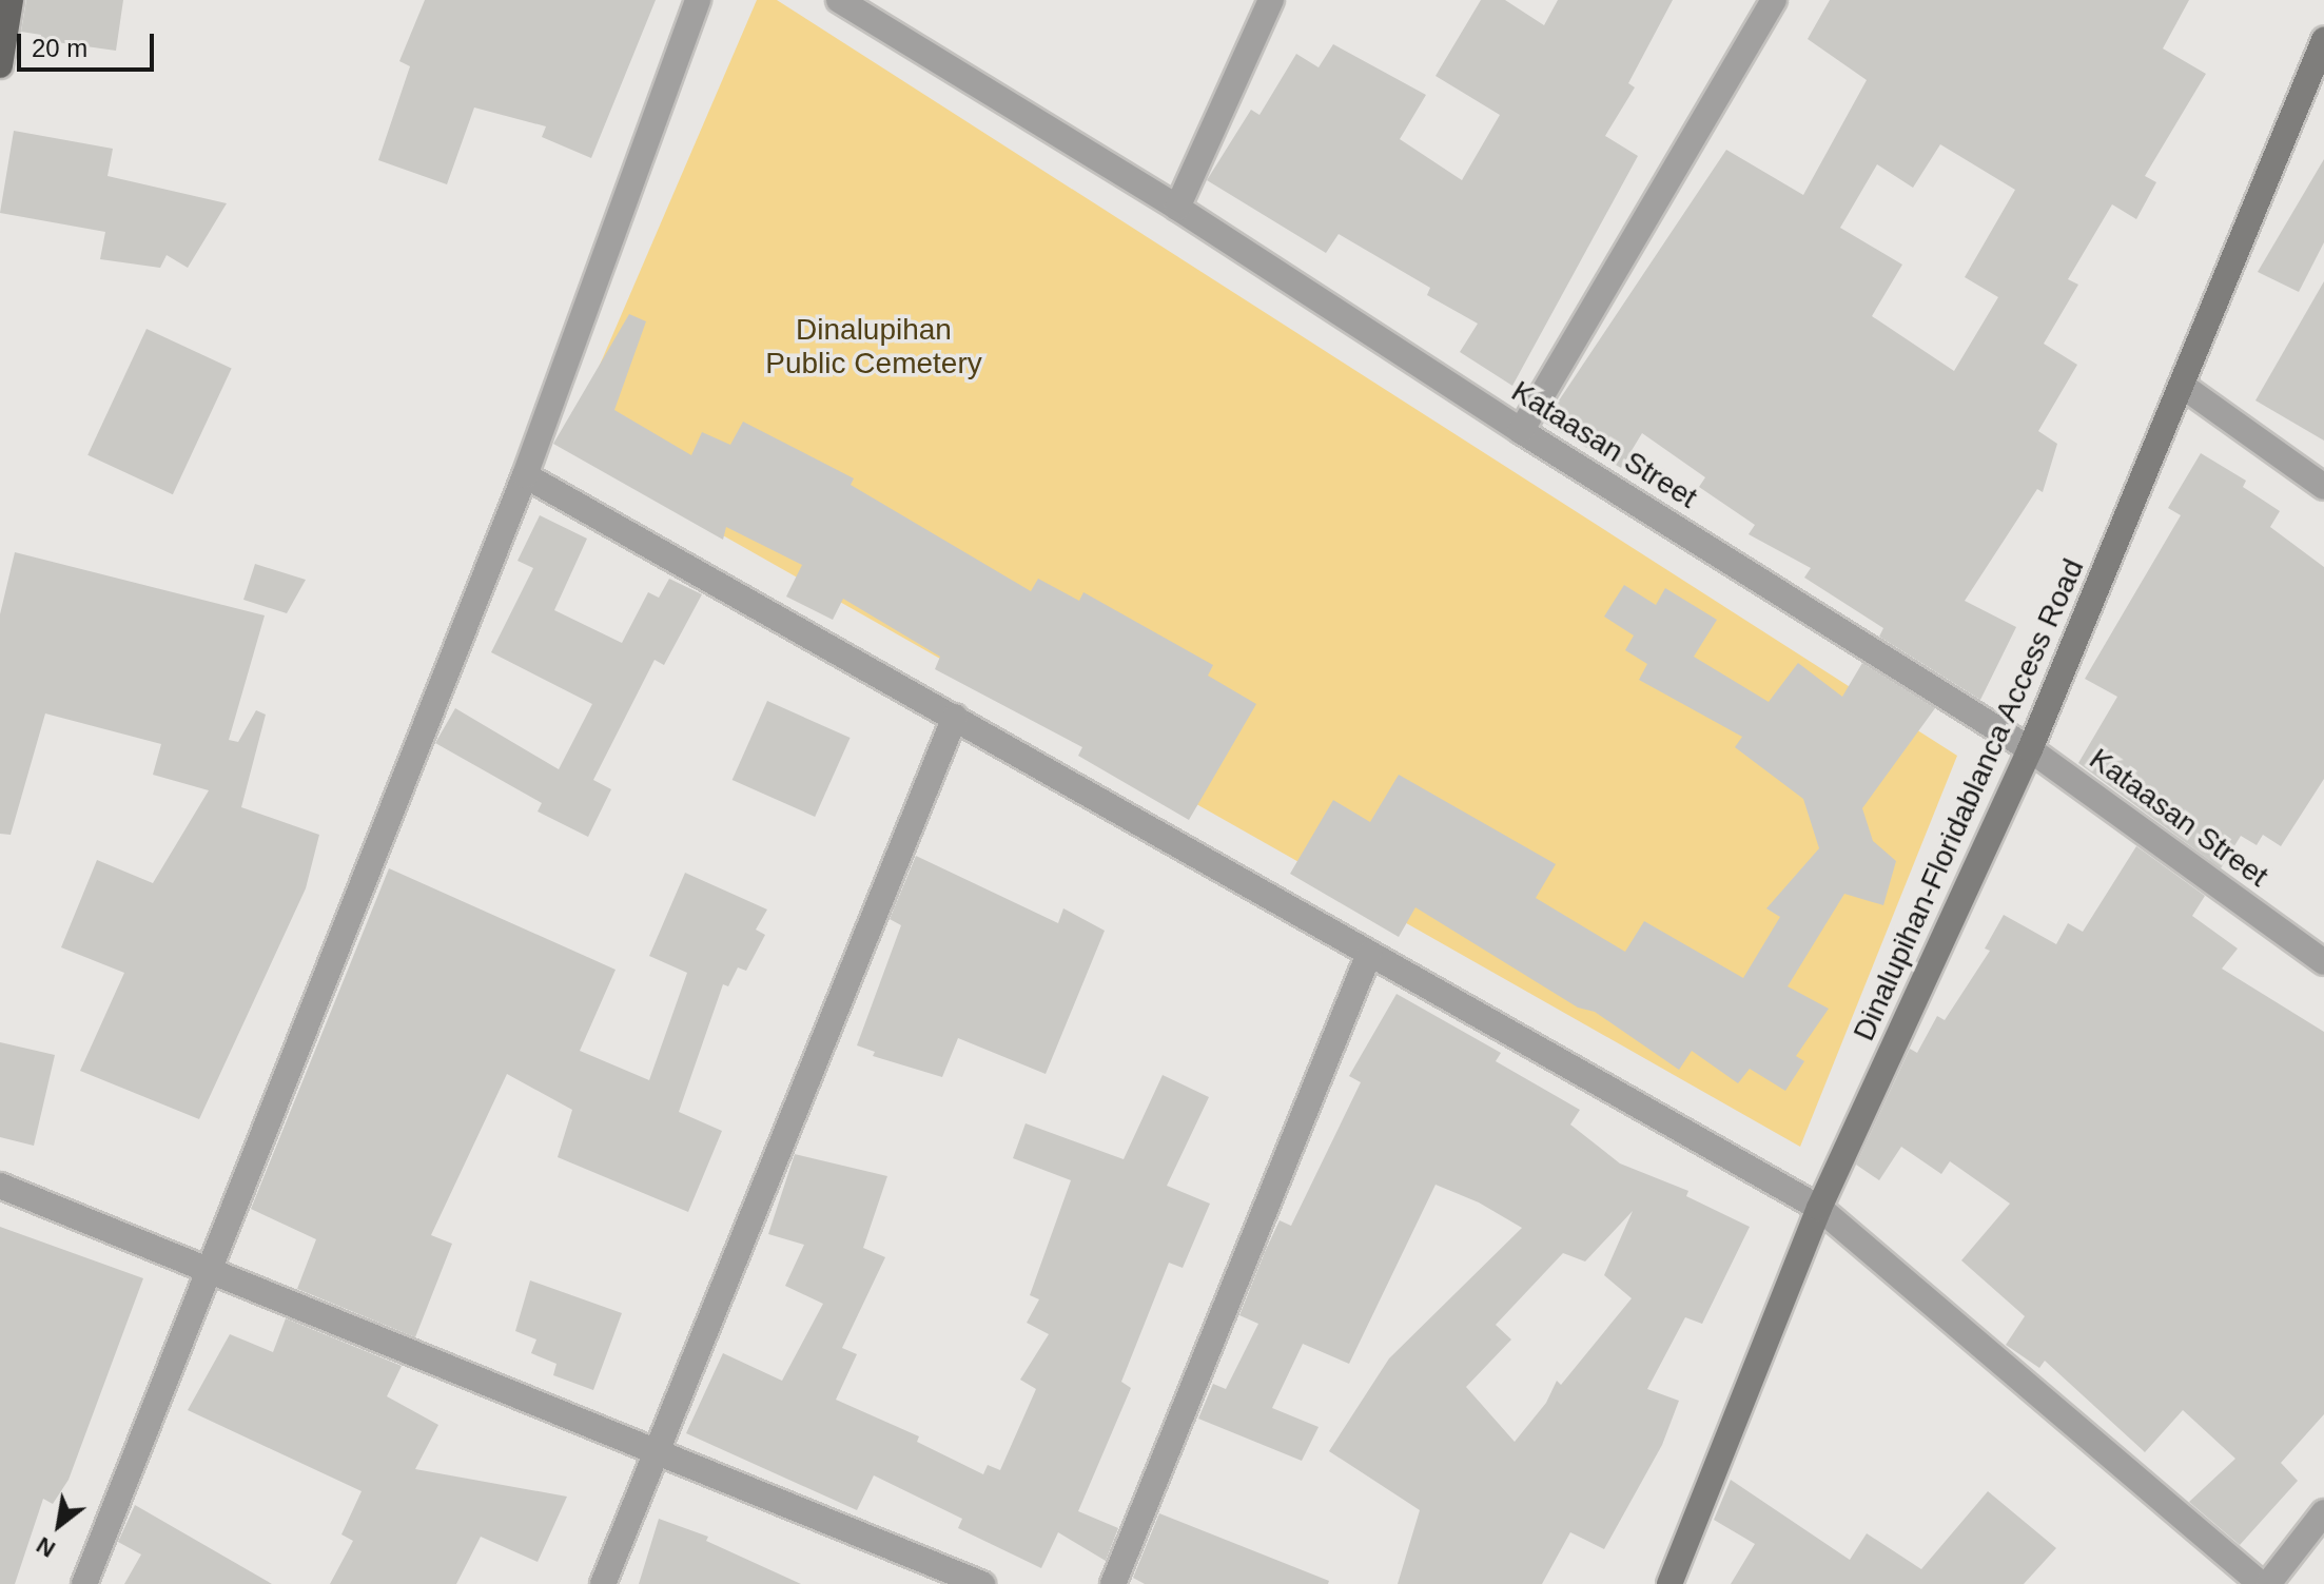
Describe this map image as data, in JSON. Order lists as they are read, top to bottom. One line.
{"streets":{"main road":["Dinalupihan-Floridablanca Access Road"],"street":["Kataasan Street"]},"crossings":[["Kataasan Street","Dinalupihan-Floridablanca Access Road"]],"parks":["Dinalupihan Public Cemetery"],"scale_bar":"20 m","north":"bottom left"}
